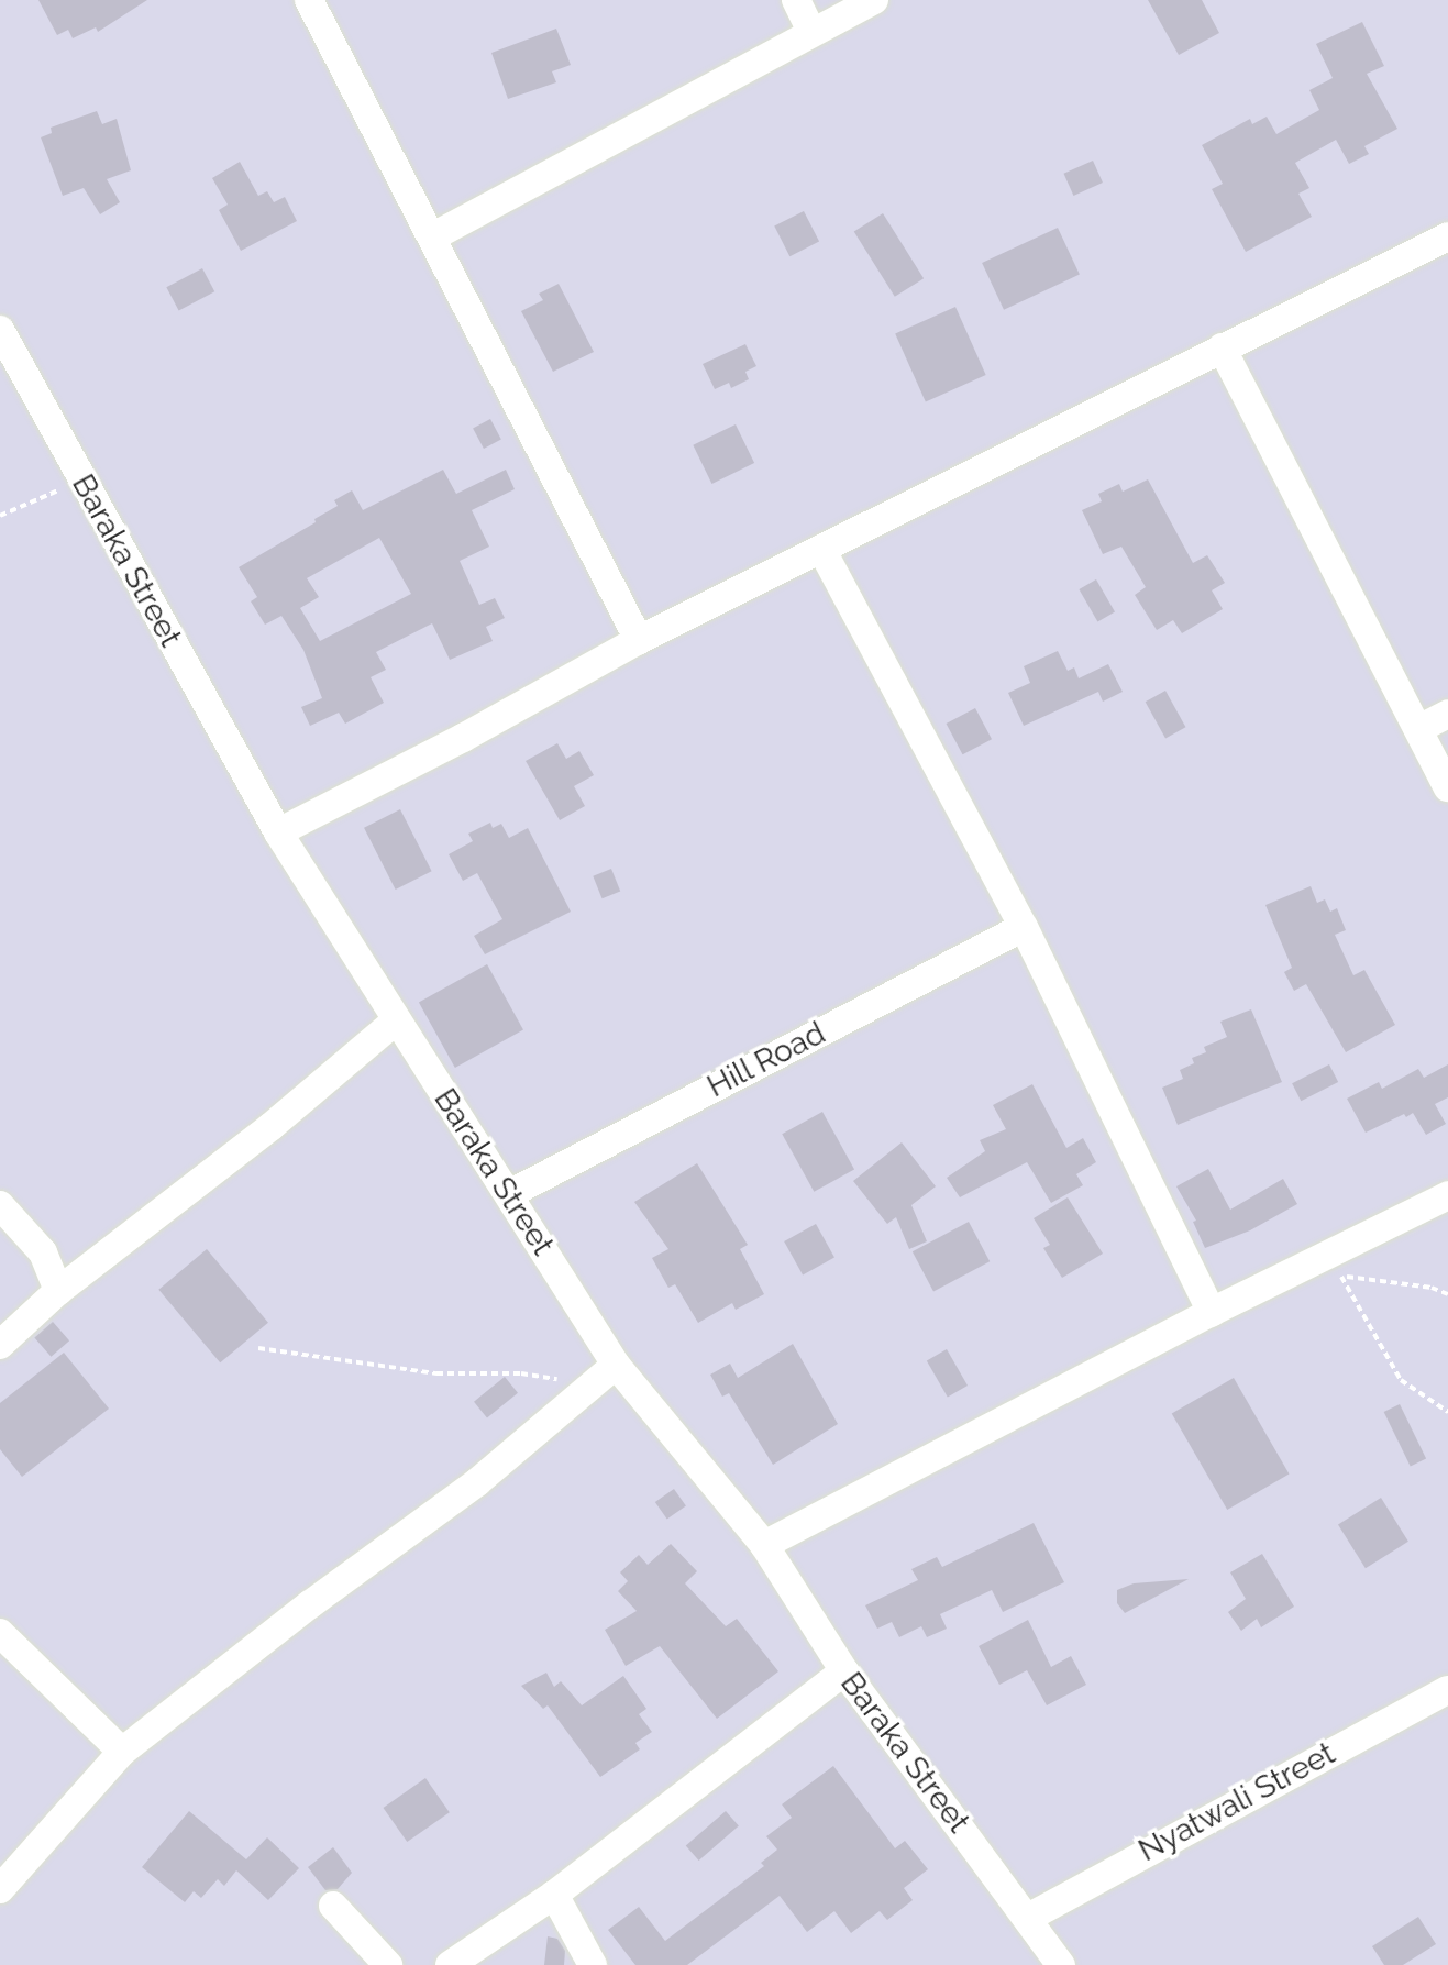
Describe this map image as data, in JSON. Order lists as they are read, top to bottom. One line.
{"streets":{"street":["Baraka Street","Hill Road","Nyatwali Street"]},"crossings":[["Baraka Street","Hill Road"],["Baraka Street","Nyatwali Street"]]}
